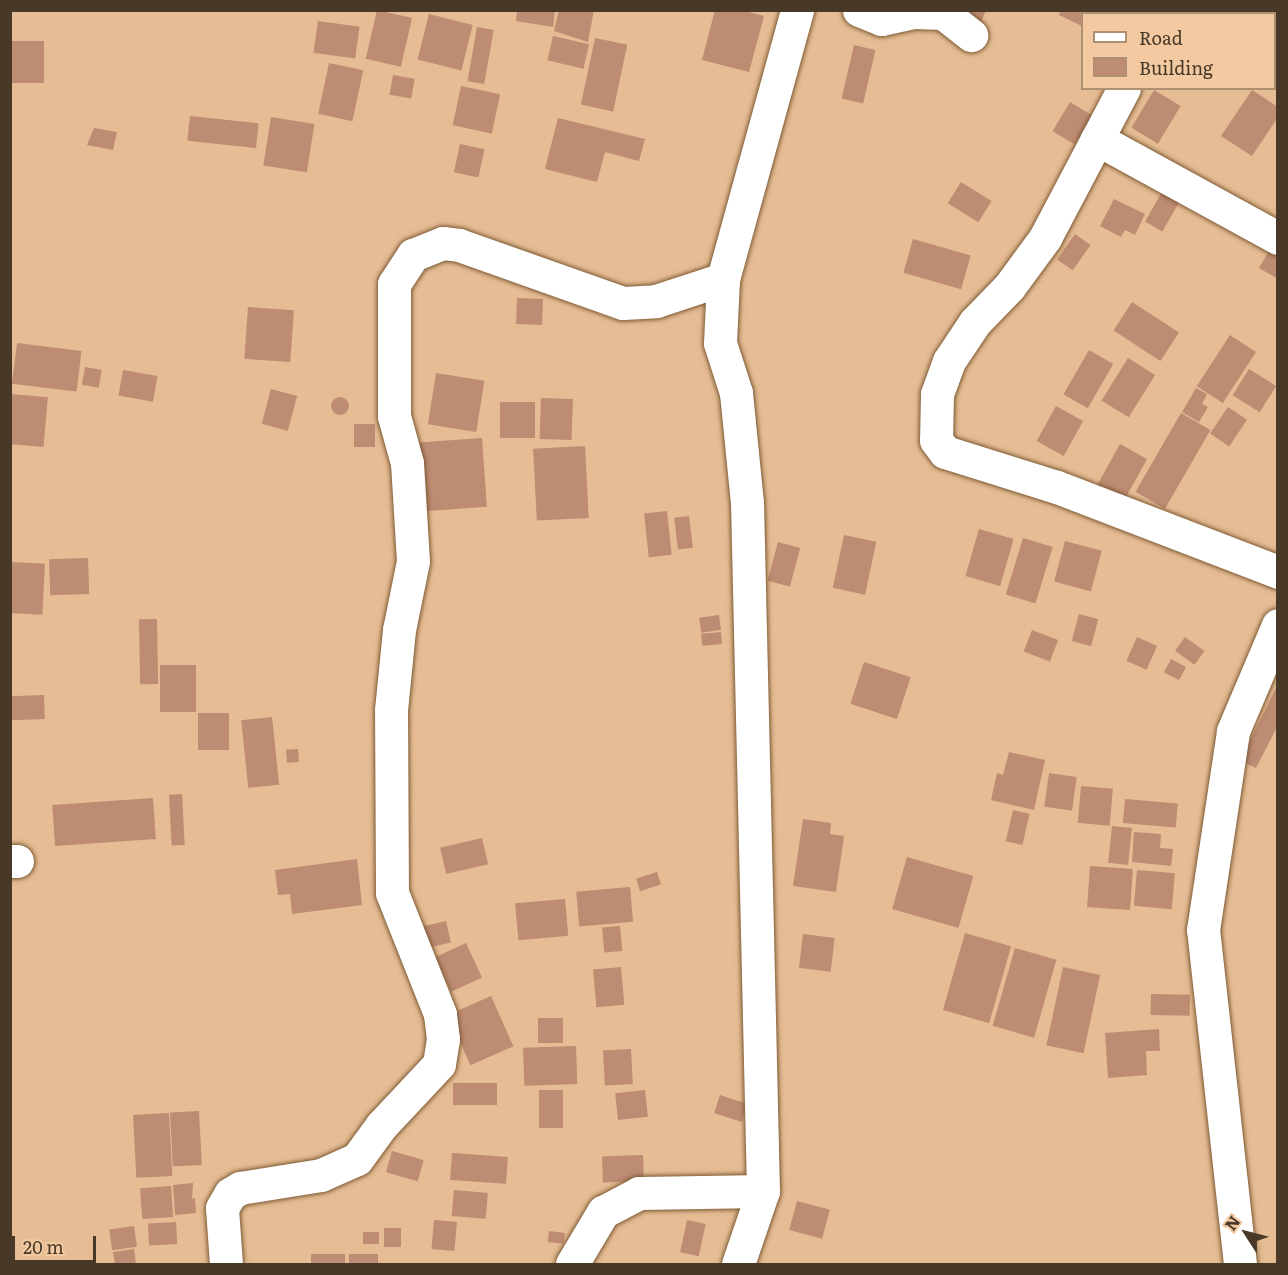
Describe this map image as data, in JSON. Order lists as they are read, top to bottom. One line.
{"legend":["Road","Building"],"scale_bar":"20 m","north":"top left"}
